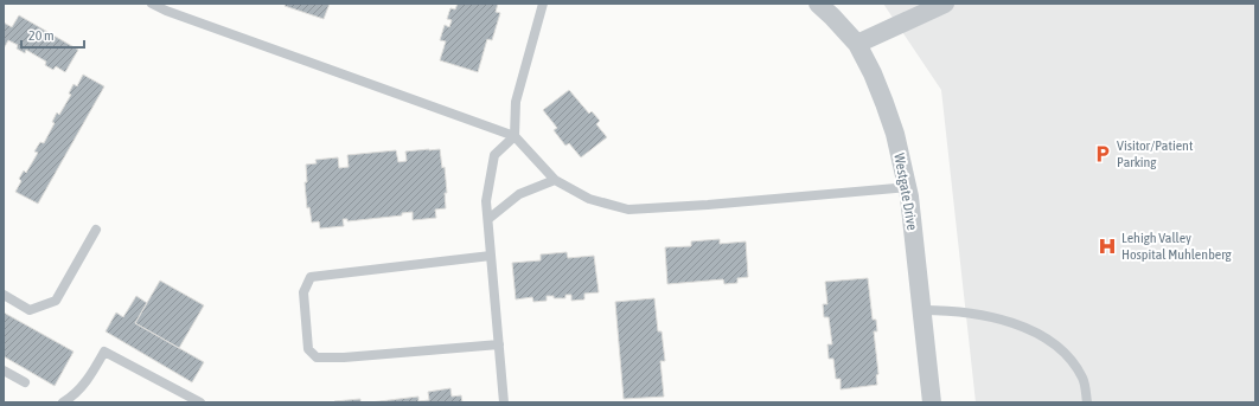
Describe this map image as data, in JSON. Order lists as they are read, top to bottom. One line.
{"streets":{"street":["Westgate Drive"]},"places":{"parking":["Visitor/Patient Parking"],"hospital":["Lehigh Valley Hospital Muhlenberg"]},"scale_bar":"20 m"}
